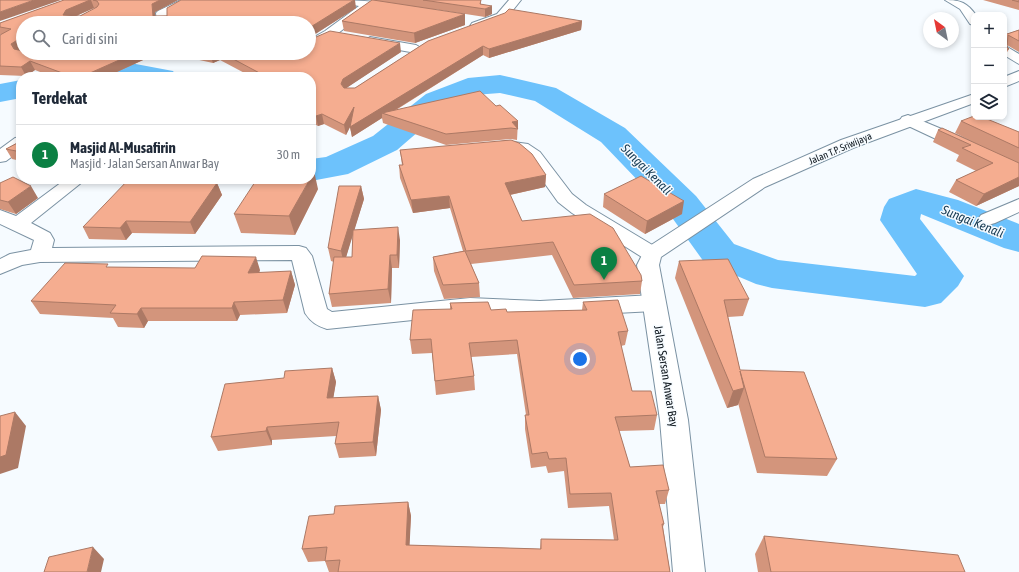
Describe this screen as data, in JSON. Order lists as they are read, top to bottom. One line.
{"streets":{"street":["Jalan T.P. Sriwijaya","Jalan Sersan Anwar Bay"]},"crossings":[["Jalan T.P. Sriwijaya","Jalan Sersan Anwar Bay"]],"water":["Sungai Kenali"],"north":"top left","page":{"map_buttons":["+","−"],"search":"Cari di sini","heading":"Terdekat","list":[{"mark":"1","name":"Masjid Al-Musafirin","note":"Masjid · Jalan Sersan Anwar Bay","value":"30 m"}],"pins":"1"}}
